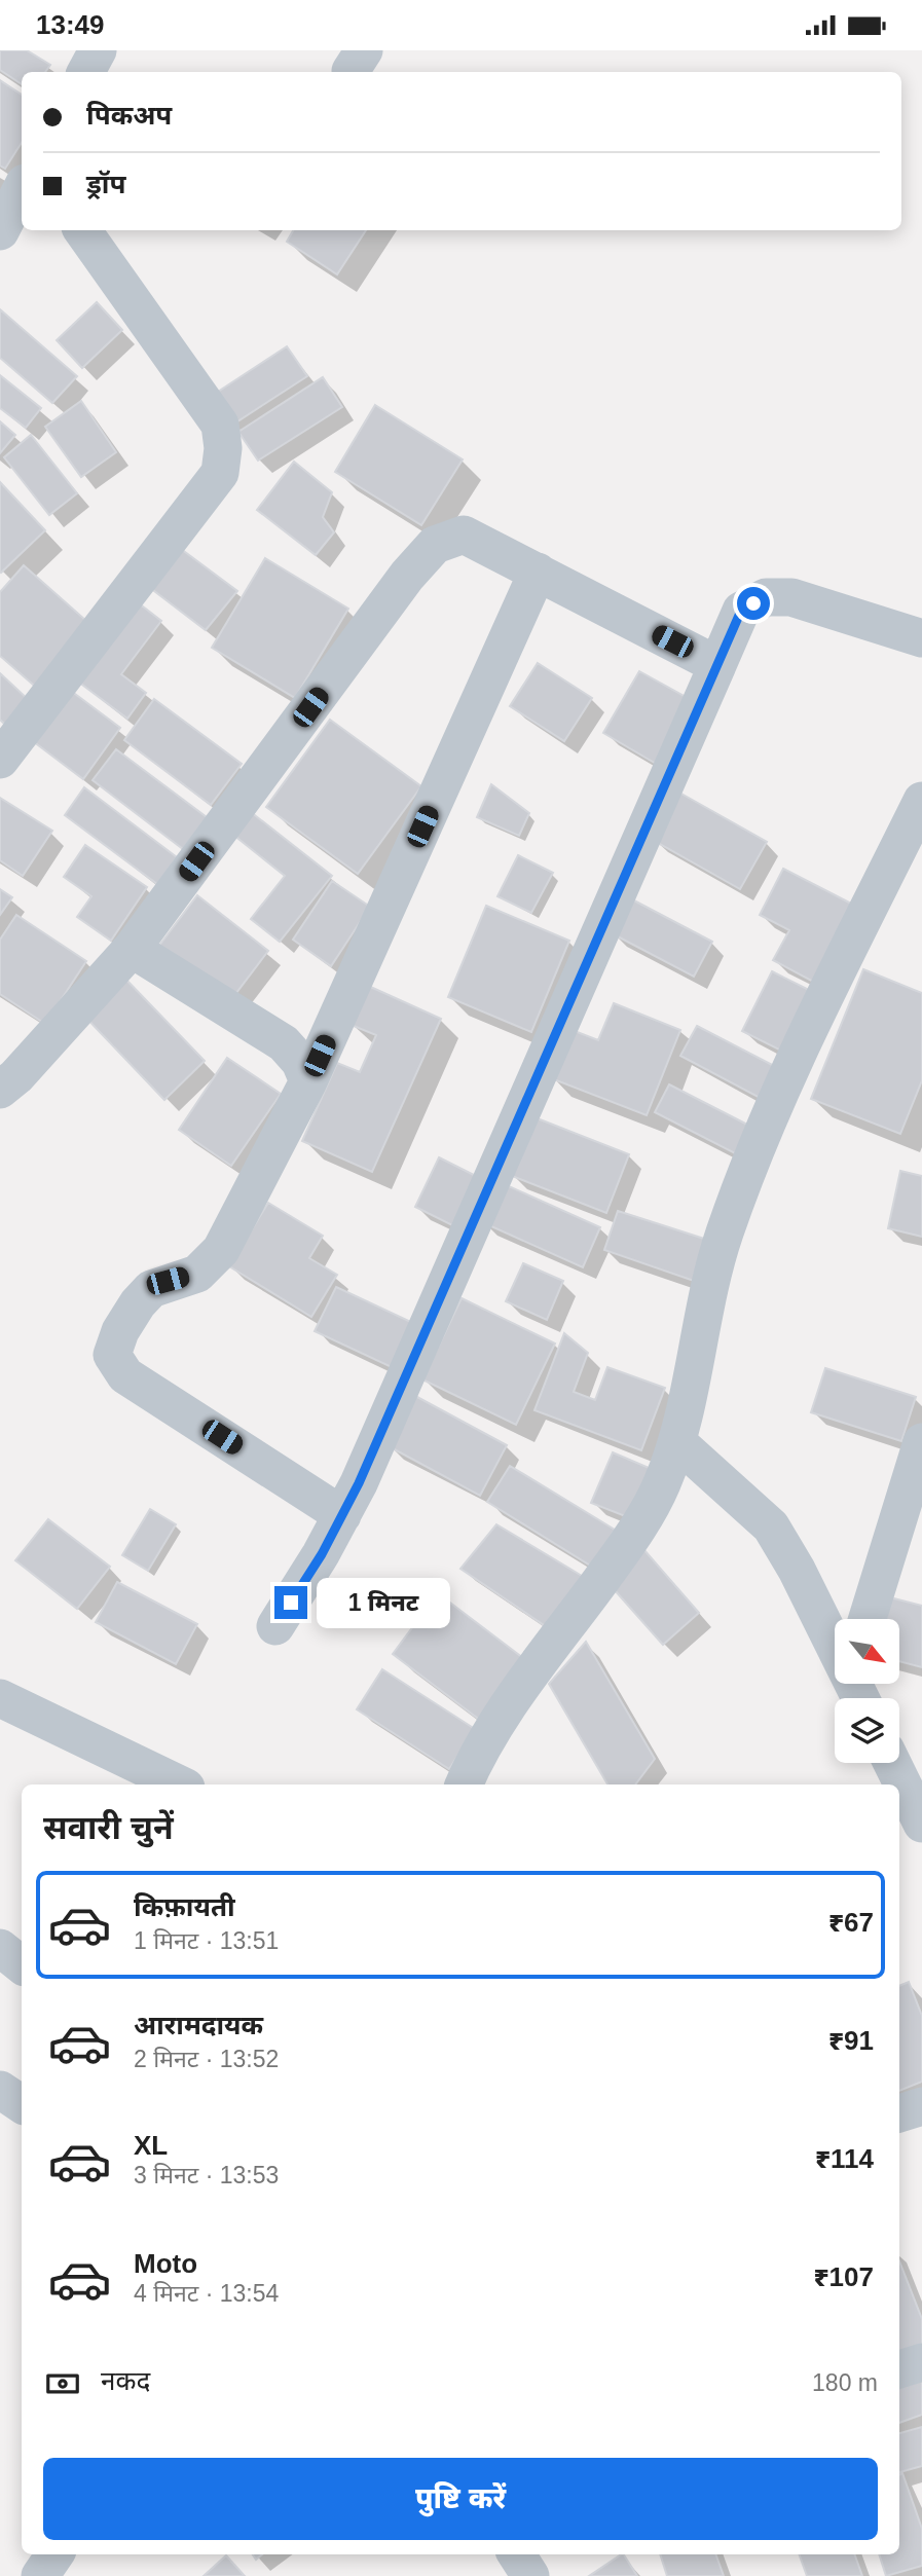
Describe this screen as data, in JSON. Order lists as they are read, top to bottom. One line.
{"north":"bottom right","page":{"status":"13:49","banner":["पिकअप","ड्रॉप"],"bubble":"1 मिनट","heading":"सवारी चुनें","list":[{"name":"किफ़ायती","note":"1 मिनट · 13:51","value":"₹67"},{"name":"आरामदायक","note":"2 मिनट · 13:52","value":"₹91"},{"name":"XL","note":"3 मिनट · 13:53","value":"₹114"},{"name":"Moto","note":"4 मिनट · 13:54","value":"₹107"}],"pay":["नकद","180 m"],"buttons":"पुष्टि करें"}}
